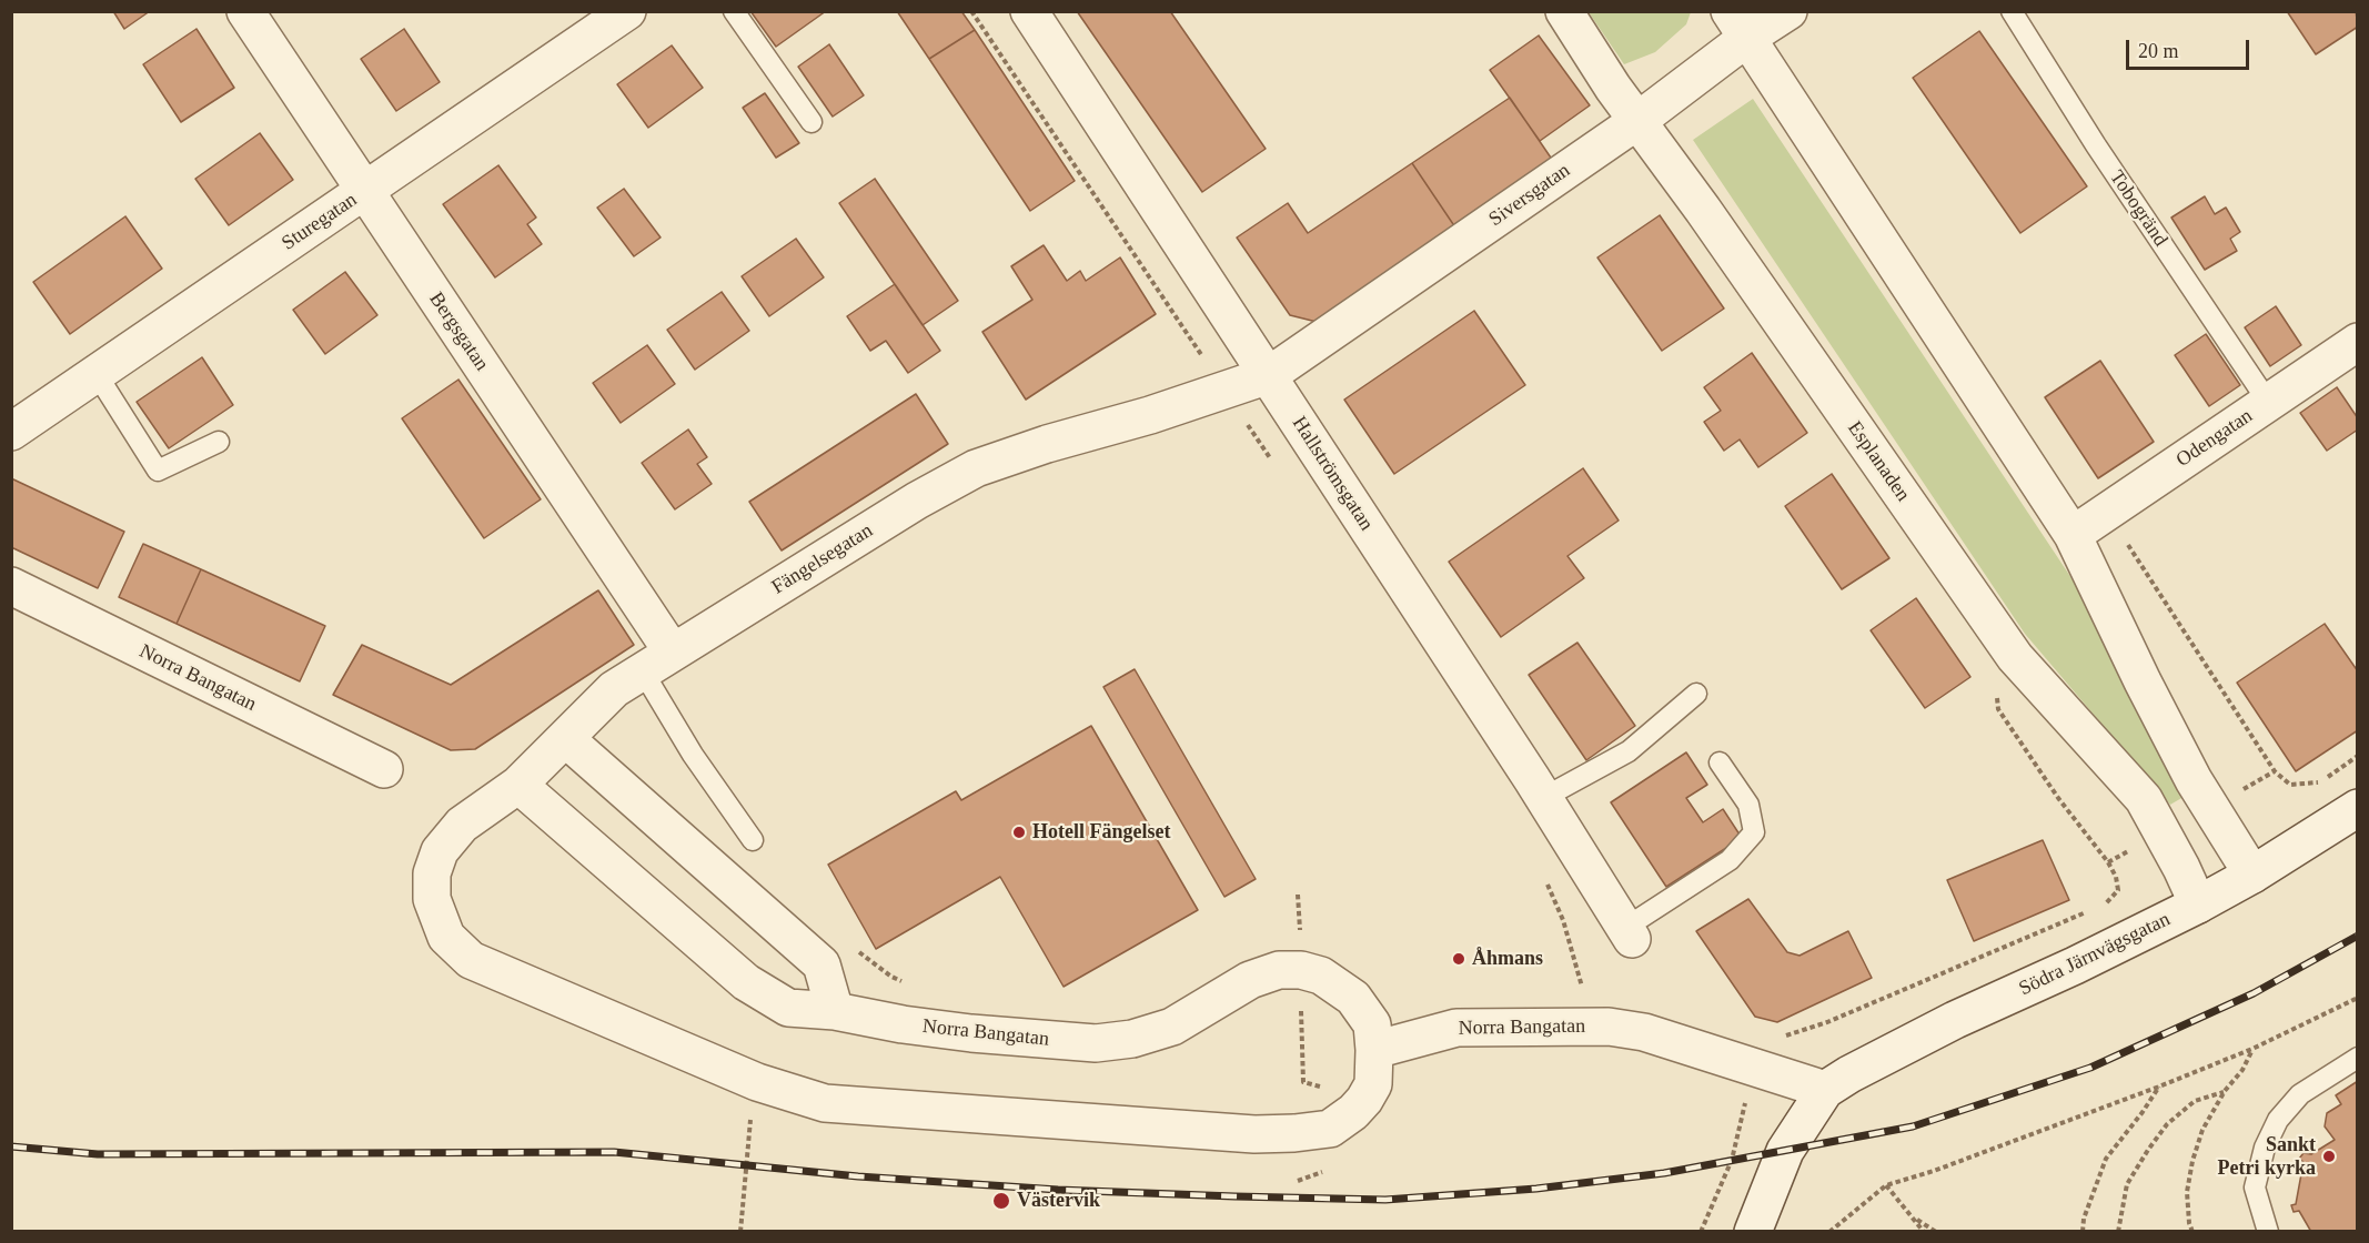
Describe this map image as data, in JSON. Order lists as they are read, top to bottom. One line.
{"streets":{"street":["Siversgatan","Sturegatan","Bergsgatan","Odengatan","Esplanaden","Hallströmsgatan","Fängelsegatan","Norra Bangatan","Södra Järnvägsgatan"],"lane":["Tobogränd"]},"crossings":[["Siversgatan","Esplanaden"],["Siversgatan","Hallströmsgatan"],["Siversgatan","Fängelsegatan"],["Tobogränd","Odengatan"],["Sturegatan","Bergsgatan"],["Bergsgatan","Fängelsegatan"],["Esplanaden","Södra Järnvägsgatan"],["Hallströmsgatan","Fängelsegatan"],["Fängelsegatan","Norra Bangatan"],["Norra Bangatan","Södra Järnvägsgatan"]],"places":["Hotell Fängelset","Åhmans","Sankt Petri kyrka","Västervik"],"scale_bar":"20 m"}
